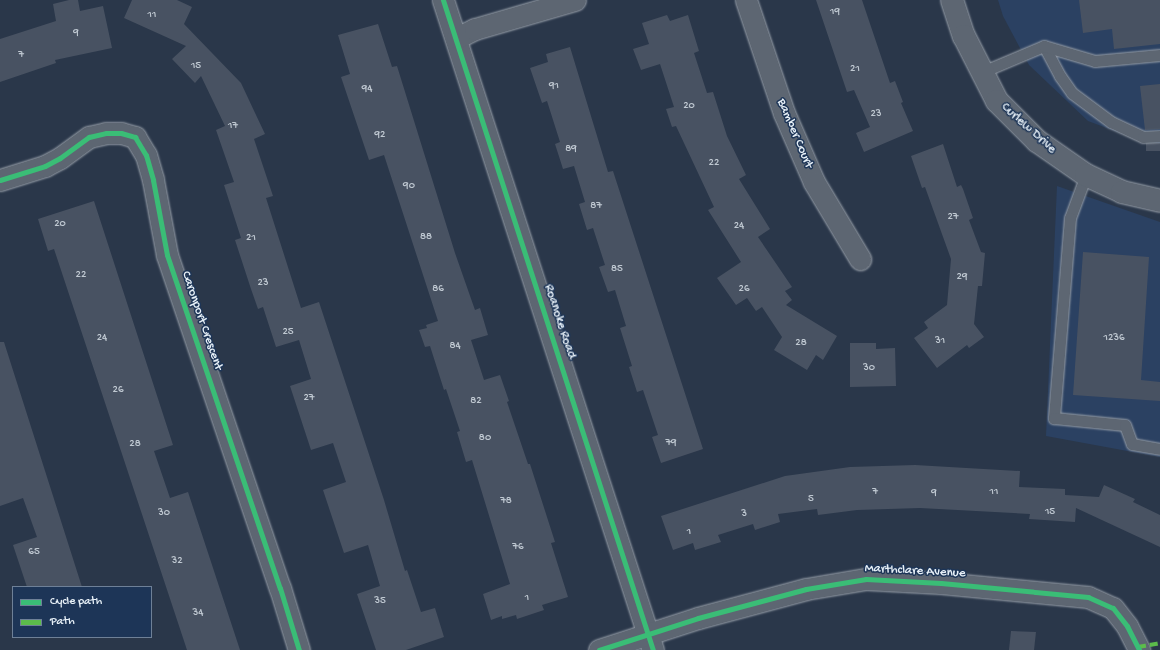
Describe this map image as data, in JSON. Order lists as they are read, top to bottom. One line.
{"streets":{"street":["Curlew Drive","Bamber Court","Caronport Crescent","Roanoke Road","Marthclare Avenue"]},"crossings":[["Roanoke Road","Marthclare Avenue"]],"house_numbers":["19","11","9","7","15","21","91","94","20","23","17","92","89","22","90","87","27","20","24","88","21","85","22","29","23","86","26","25","24","1236","31","28","84","30","26","27","82","80","79","28","7","11","9","5","78","15","30","3","1","76","65","32","1","35","34"],"legend":["Cycle path","Path"]}
